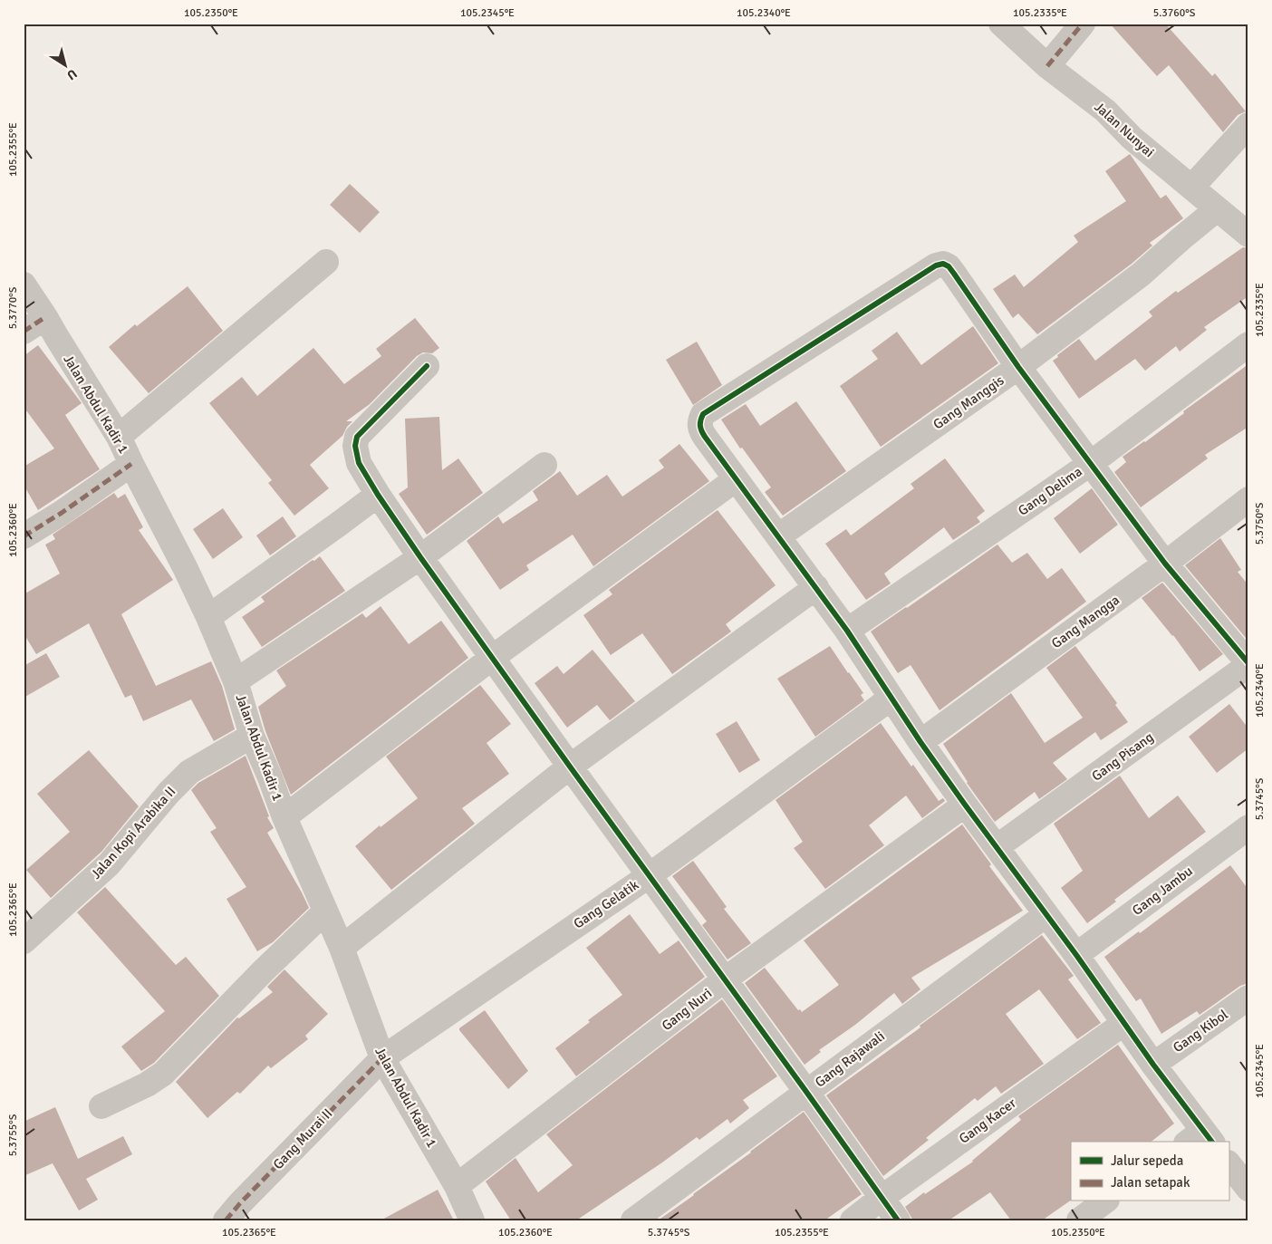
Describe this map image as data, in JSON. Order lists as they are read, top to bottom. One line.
{"streets":{"street":["Jalan Nunyai","Gang Manggis","Jalan Abdul Kadir 1","Gang Delima","Gang Mangga","Gang Pisang","Jalan Kopi Arabika II","Gang Jambu","Gang Gelatik","Gang Nuri","Gang Kibol","Gang Rajawali","Gang Kacer","Gang Murai II"]},"crossings":[["Jalan Nunyai","Gang Manggis"],["Jalan Abdul Kadir 1","Jalan Kopi Arabika II"],["Jalan Abdul Kadir 1","Gang Gelatik"],["Jalan Abdul Kadir 1","Gang Nuri"],["Jalan Abdul Kadir 1","Gang Murai II"],["Gang Gelatik","Gang Murai II"]],"legend":["Jalur sepeda","Jalan setapak"],"north":"bottom right","coordinates":["105.2350°E","105.2345°E","105.2340°E","105.2335°E","5.3760°S","105.2355°E","5.3770°S","5.3750°S","105.2360°E","5.3745°S","105.2365°E","5.3755°S"]}
